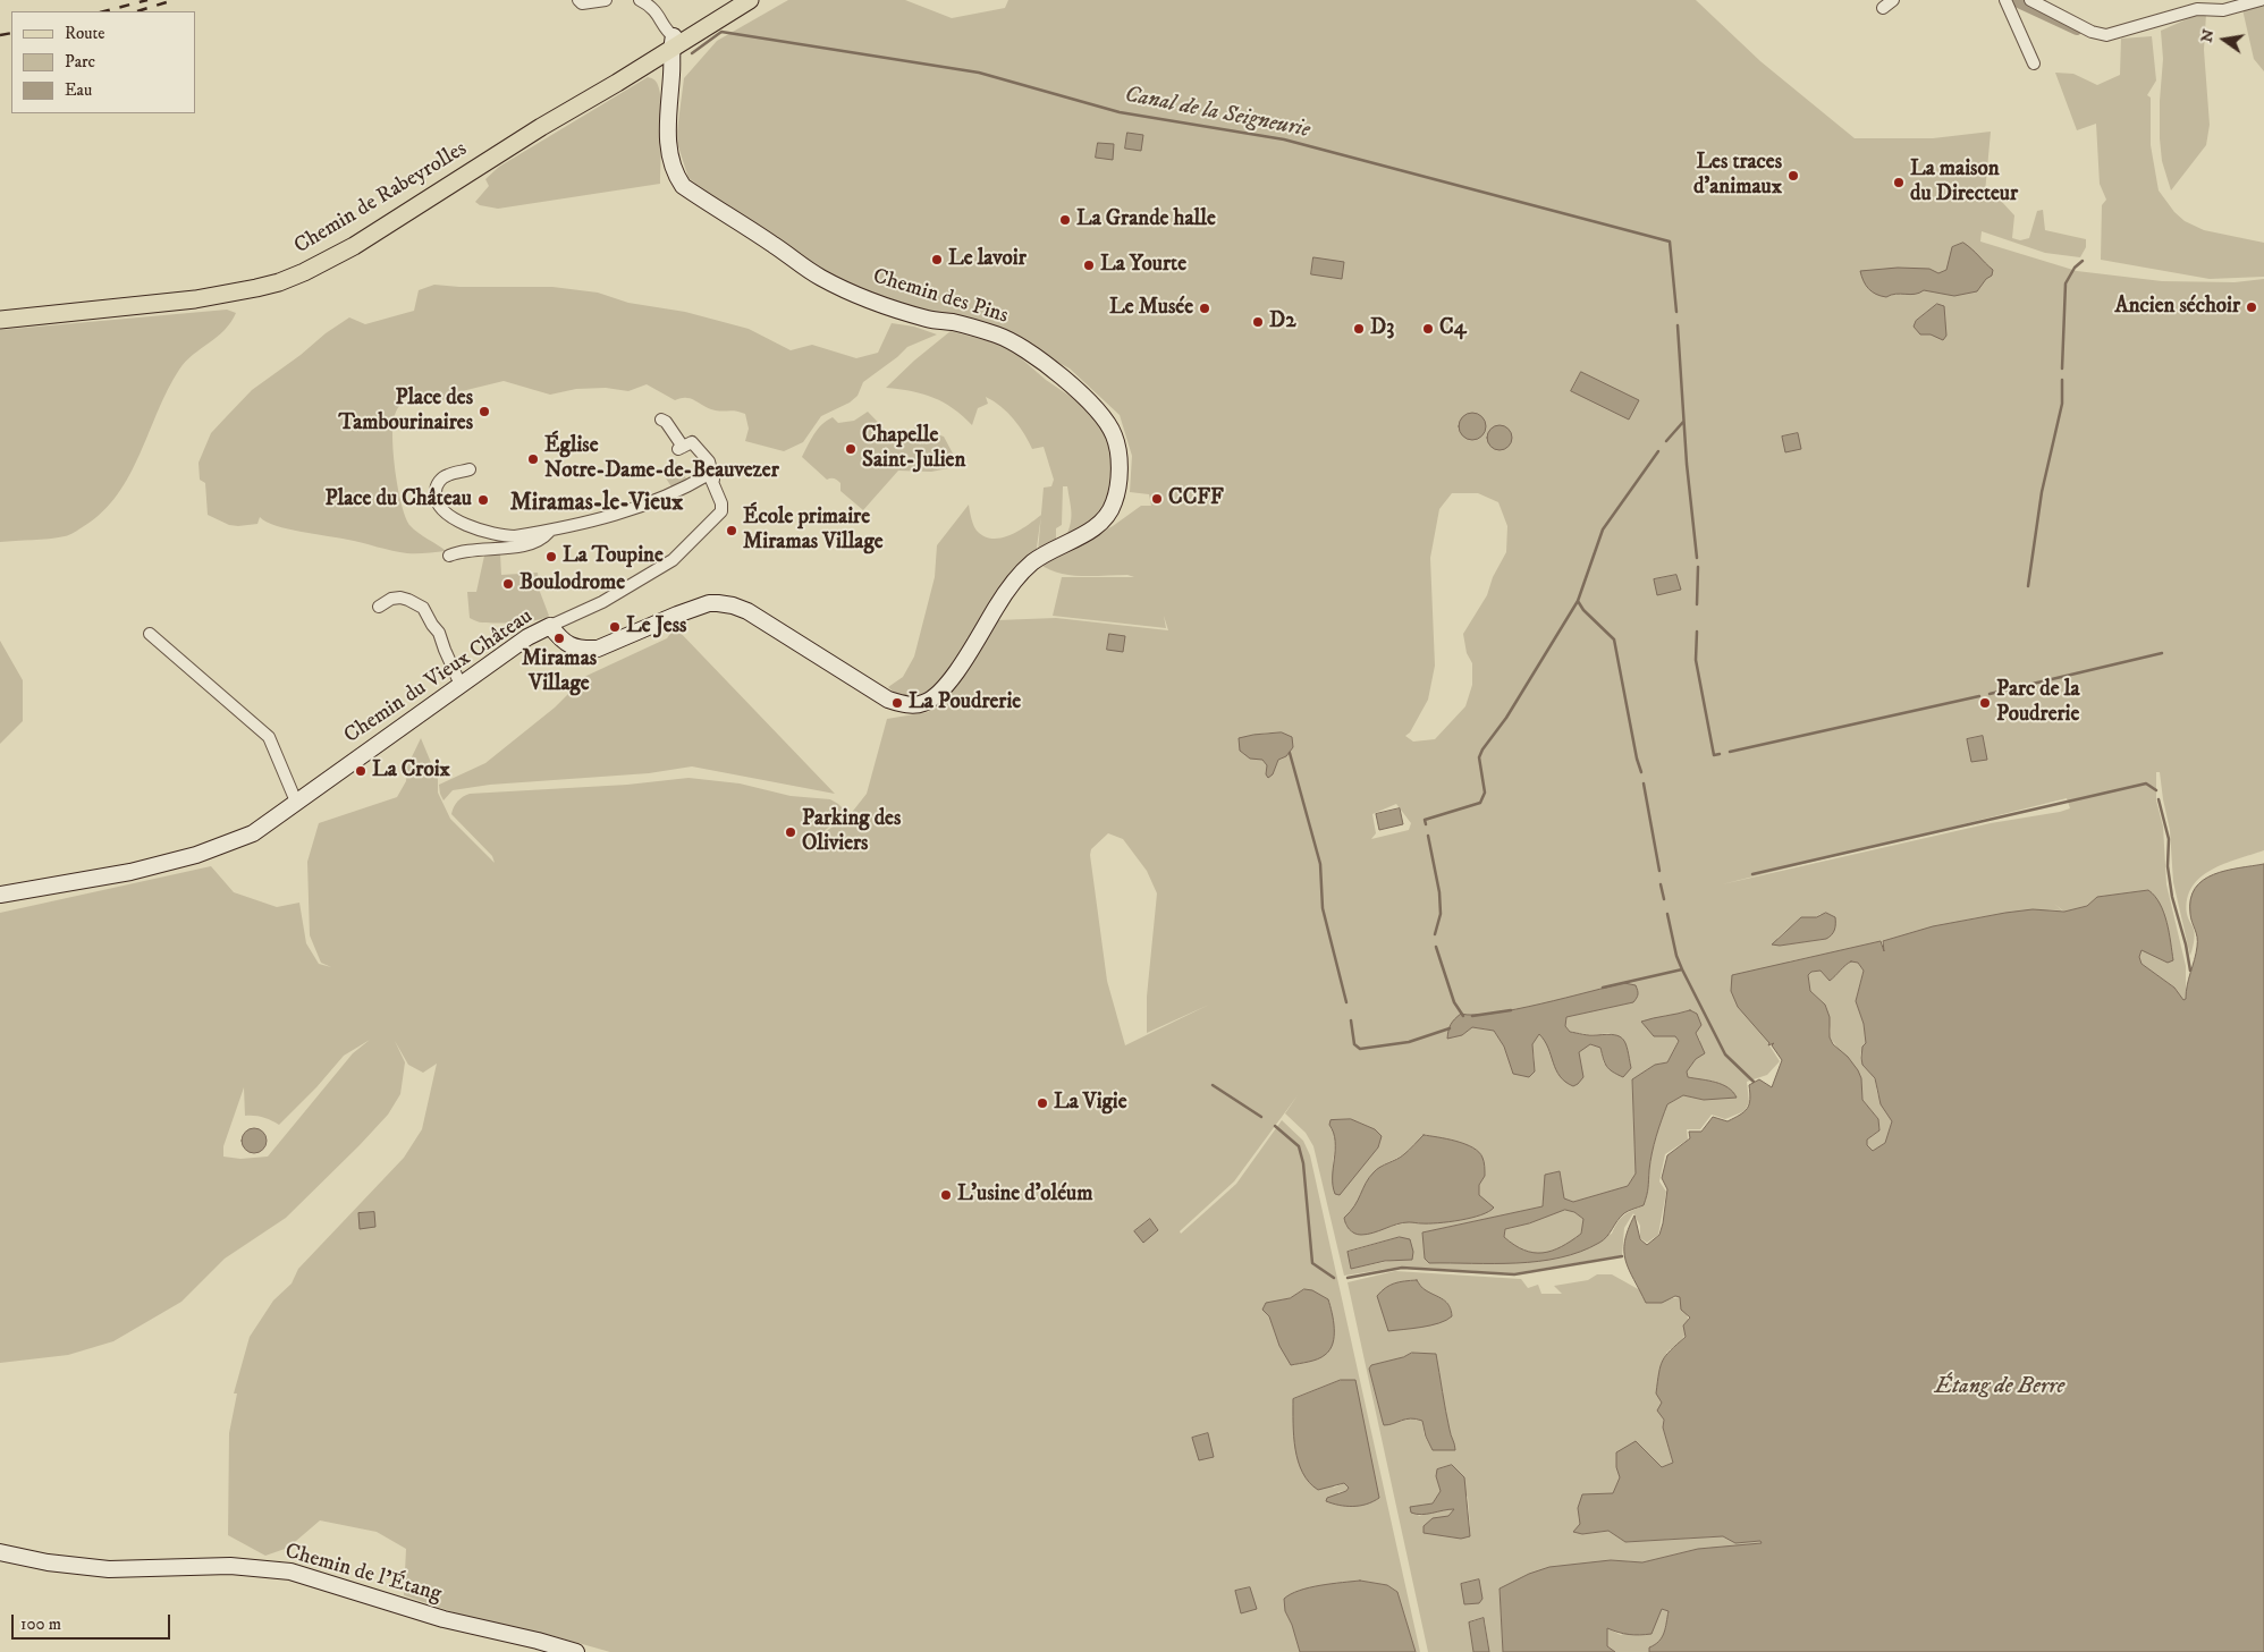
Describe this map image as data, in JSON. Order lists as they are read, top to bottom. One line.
{"streets":{"main road":["Chemin de Rabeyrolles"],"street":["Chemin des Pins","Chemin du Vieux Château","Chemin de l’Étang"]},"crossings":[["Chemin de Rabeyrolles","Chemin des Pins"],["Chemin des Pins","Chemin du Vieux Château"]],"districts":["Miramas-le-Vieux"],"water":["Canal de la Seigneurie","Étang de Berre"],"places":["Les traces d'animaux","La maison du Directeur","La Grande halle","Le lavoir","La Yourte","Ancien séchoir","Le Musée","D2","D3","C4","Place des Tambourinaires","Chapelle Saint-Julien","Église Notre-Dame-de-Beauvezer","CCFF","Place du Château","École primaire Miramas Village","La Toupine","Boulodrome","Le Jess","Miramas Village","La Poudrerie","Parc de la Poudrerie","La Croix","Parking des Oliviers","La Vigie","L'usine d'oléum"],"legend":["Route","Parc","Eau"],"scale_bar":"100 m","north":"left"}
